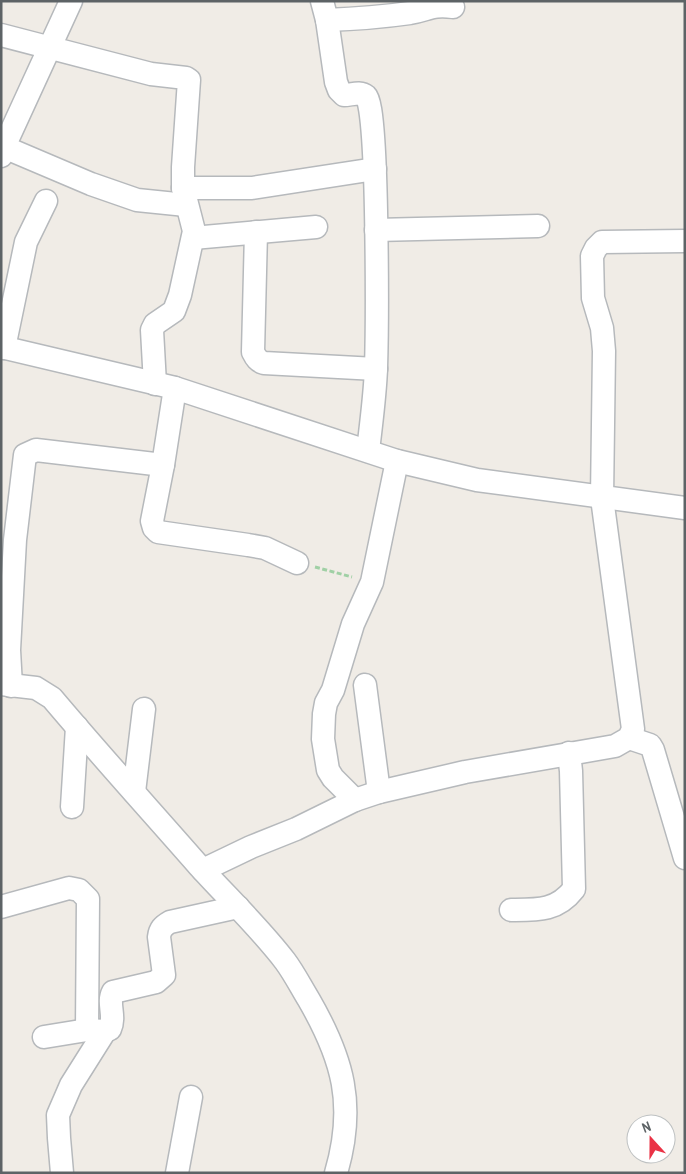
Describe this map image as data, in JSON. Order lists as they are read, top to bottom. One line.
{"north":"top"}
